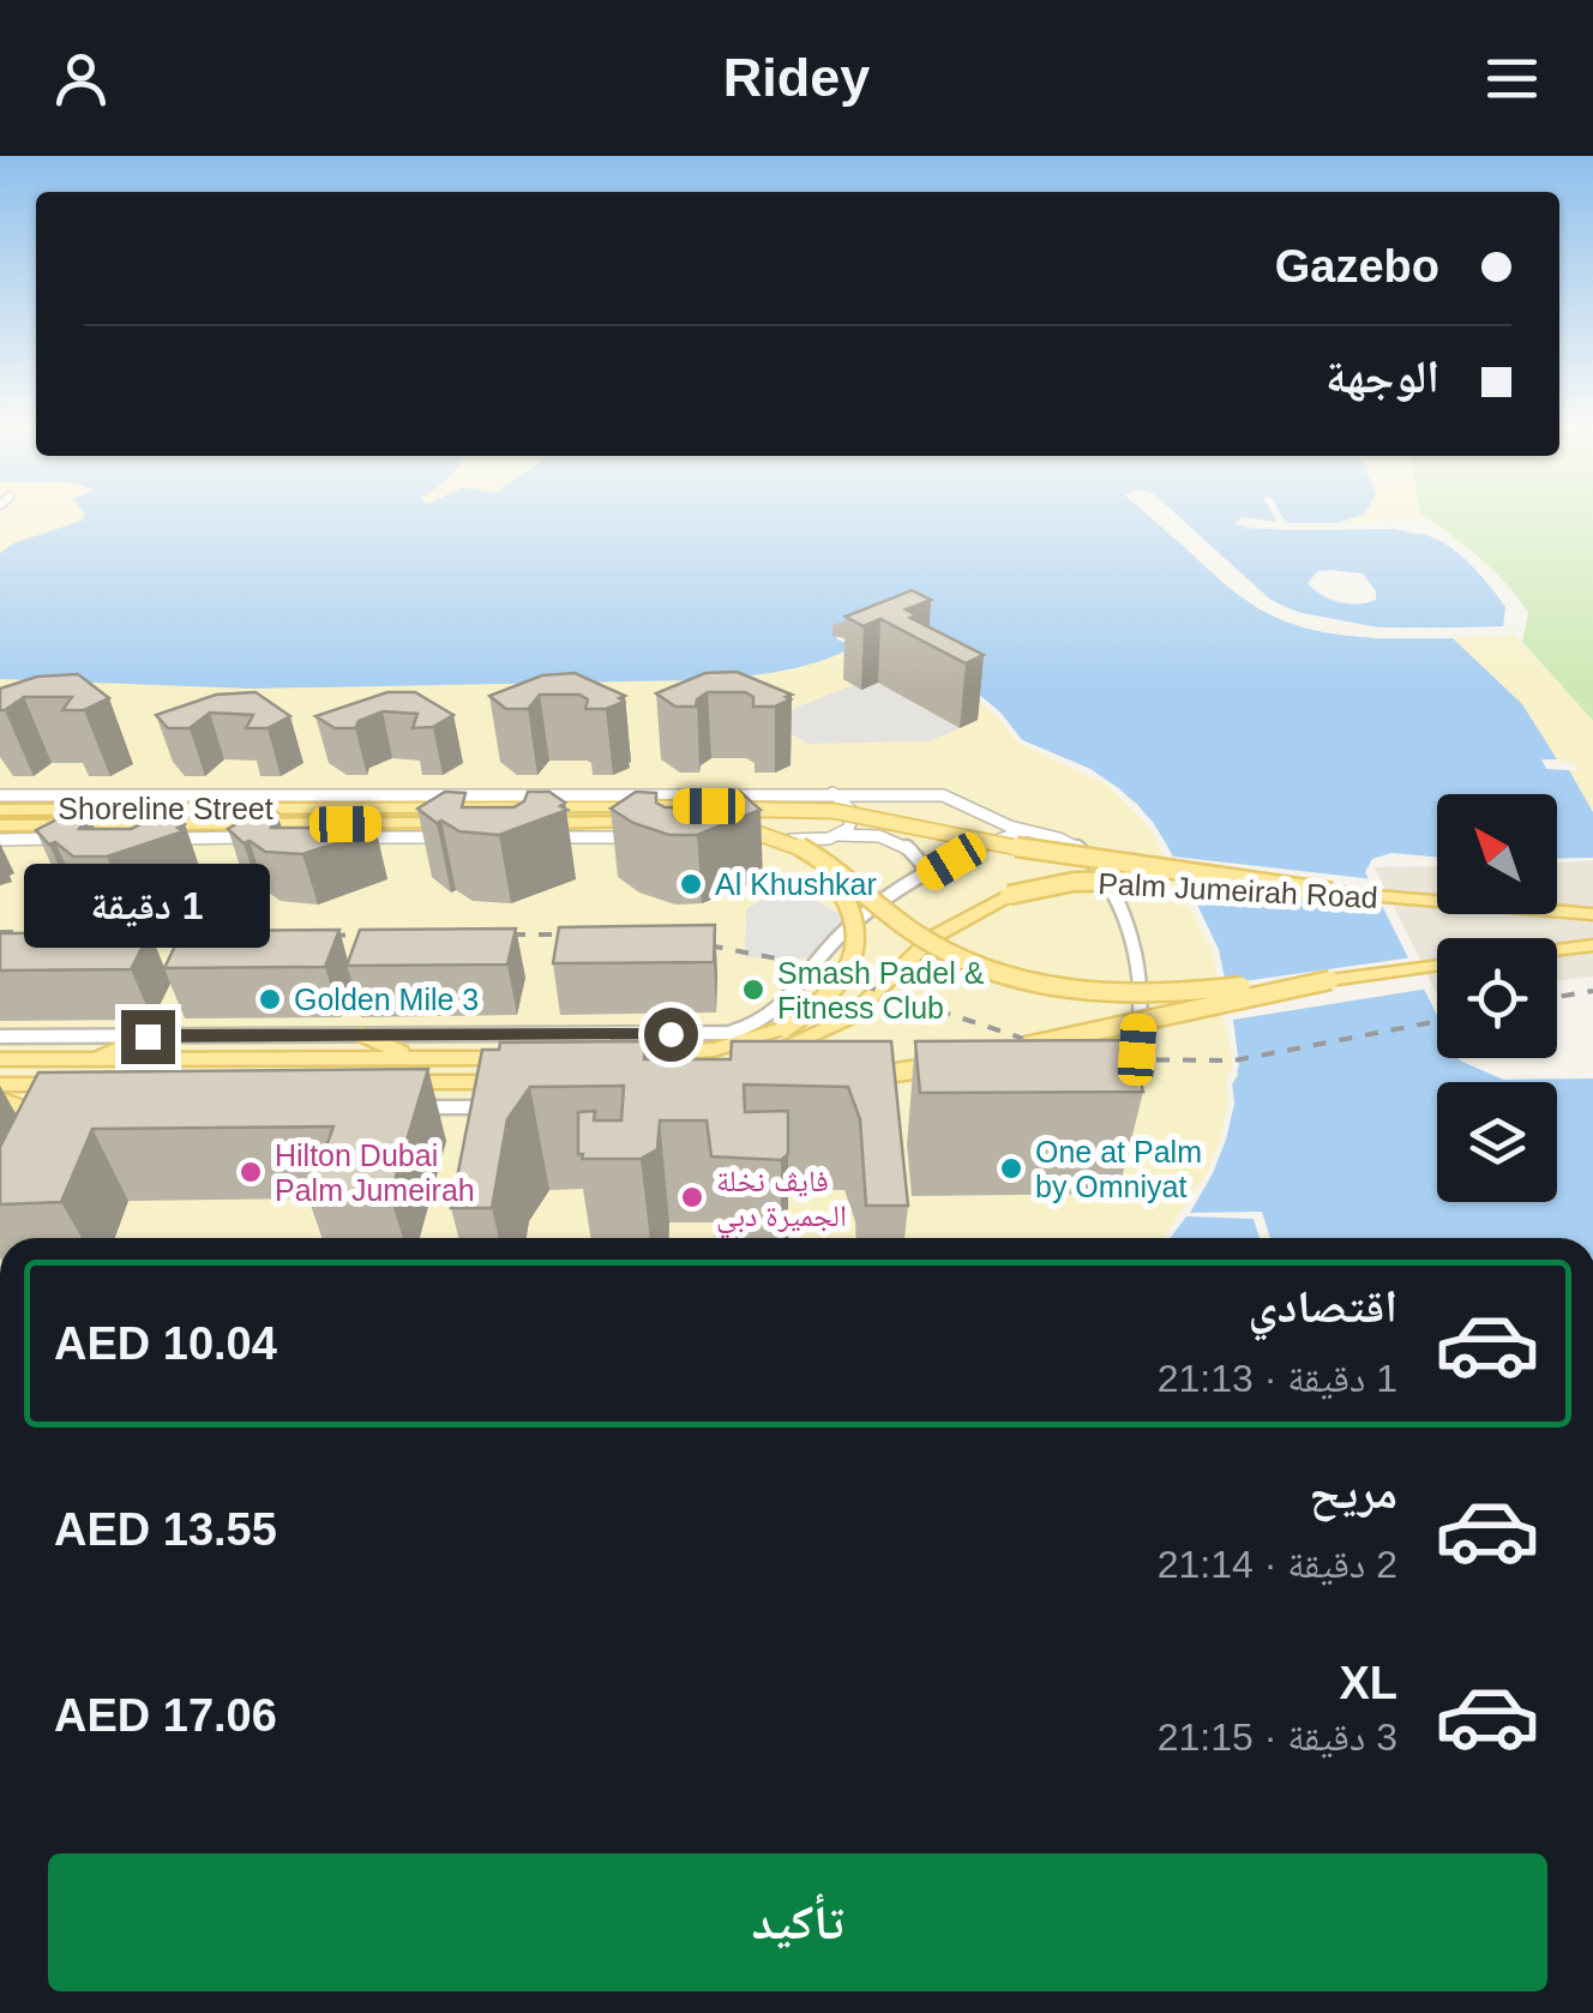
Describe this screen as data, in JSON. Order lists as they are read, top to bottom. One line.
{"streets":{"main road":["Shoreline Street","Palm Jumeirah Road"]},"crossings":[["Shoreline Street","Palm Jumeirah Road"]],"places":["Al Khushkar","Smash Padel & Fitness Club","Golden Mile 3","One at Palm by Omniyat","Hilton Dubai Palm Jumeirah","فايڤ نخلة الجميرة دبي"],"north":"top left","page":{"header":"Ridey","banner":["Gazebo","الوجهة"],"bubble":"1 دقيقة","list":[{"name":"اقتصادي","note":"1 دقيقة · 21:13","value":"AED 10.04"},{"name":"مريح","note":"2 دقيقة · 21:14","value":"AED 13.55"},{"name":"XL","note":"3 دقيقة · 21:15","value":"AED 17.06"}],"buttons":"تأكيد"}}
